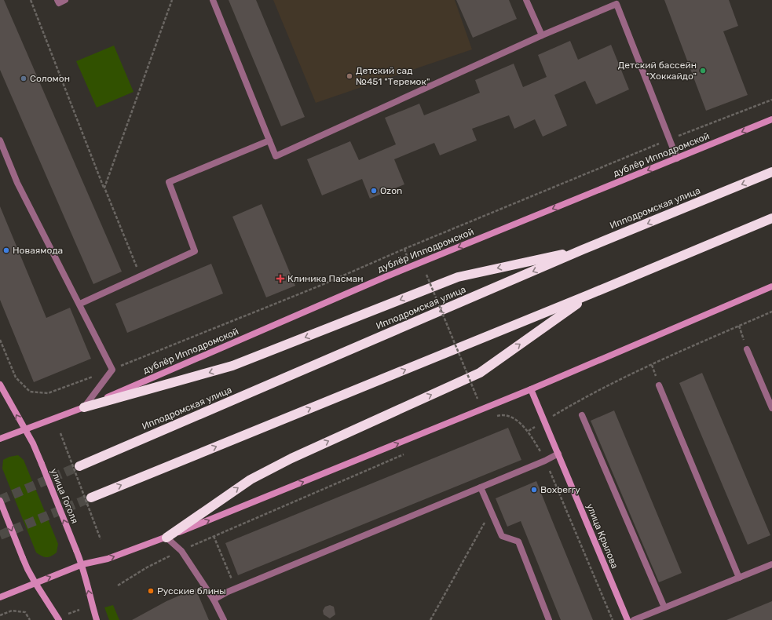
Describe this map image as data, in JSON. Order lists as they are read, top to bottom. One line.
{"streets":{"highway":["Ипподромская улица"],"street":["дублёр Ипподромской","улица Гоголя","улица Крылова"]},"crossings":[["дублёр Ипподромской","улица Гоголя"]],"one_way":["дублёр Ипподромской"],"places":{"other":["Детский бассейн \"Хоккайдо\"","Детский сад №451 \"Теремок\"","Соломон","Ozon","Новаямода","Boxberry","Русские блины"],"health":["Клиника Пасман"]}}
